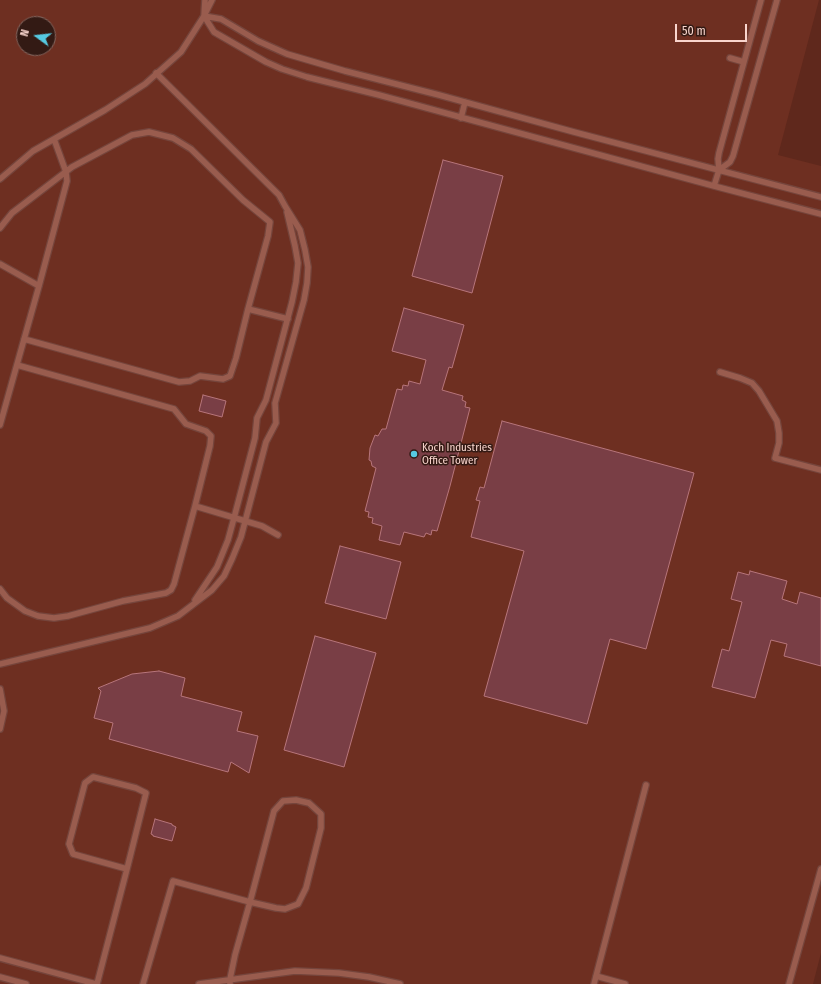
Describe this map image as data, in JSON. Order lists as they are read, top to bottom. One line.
{"places":["Koch Industries Office Tower"],"scale_bar":"50 m","north":"left"}
